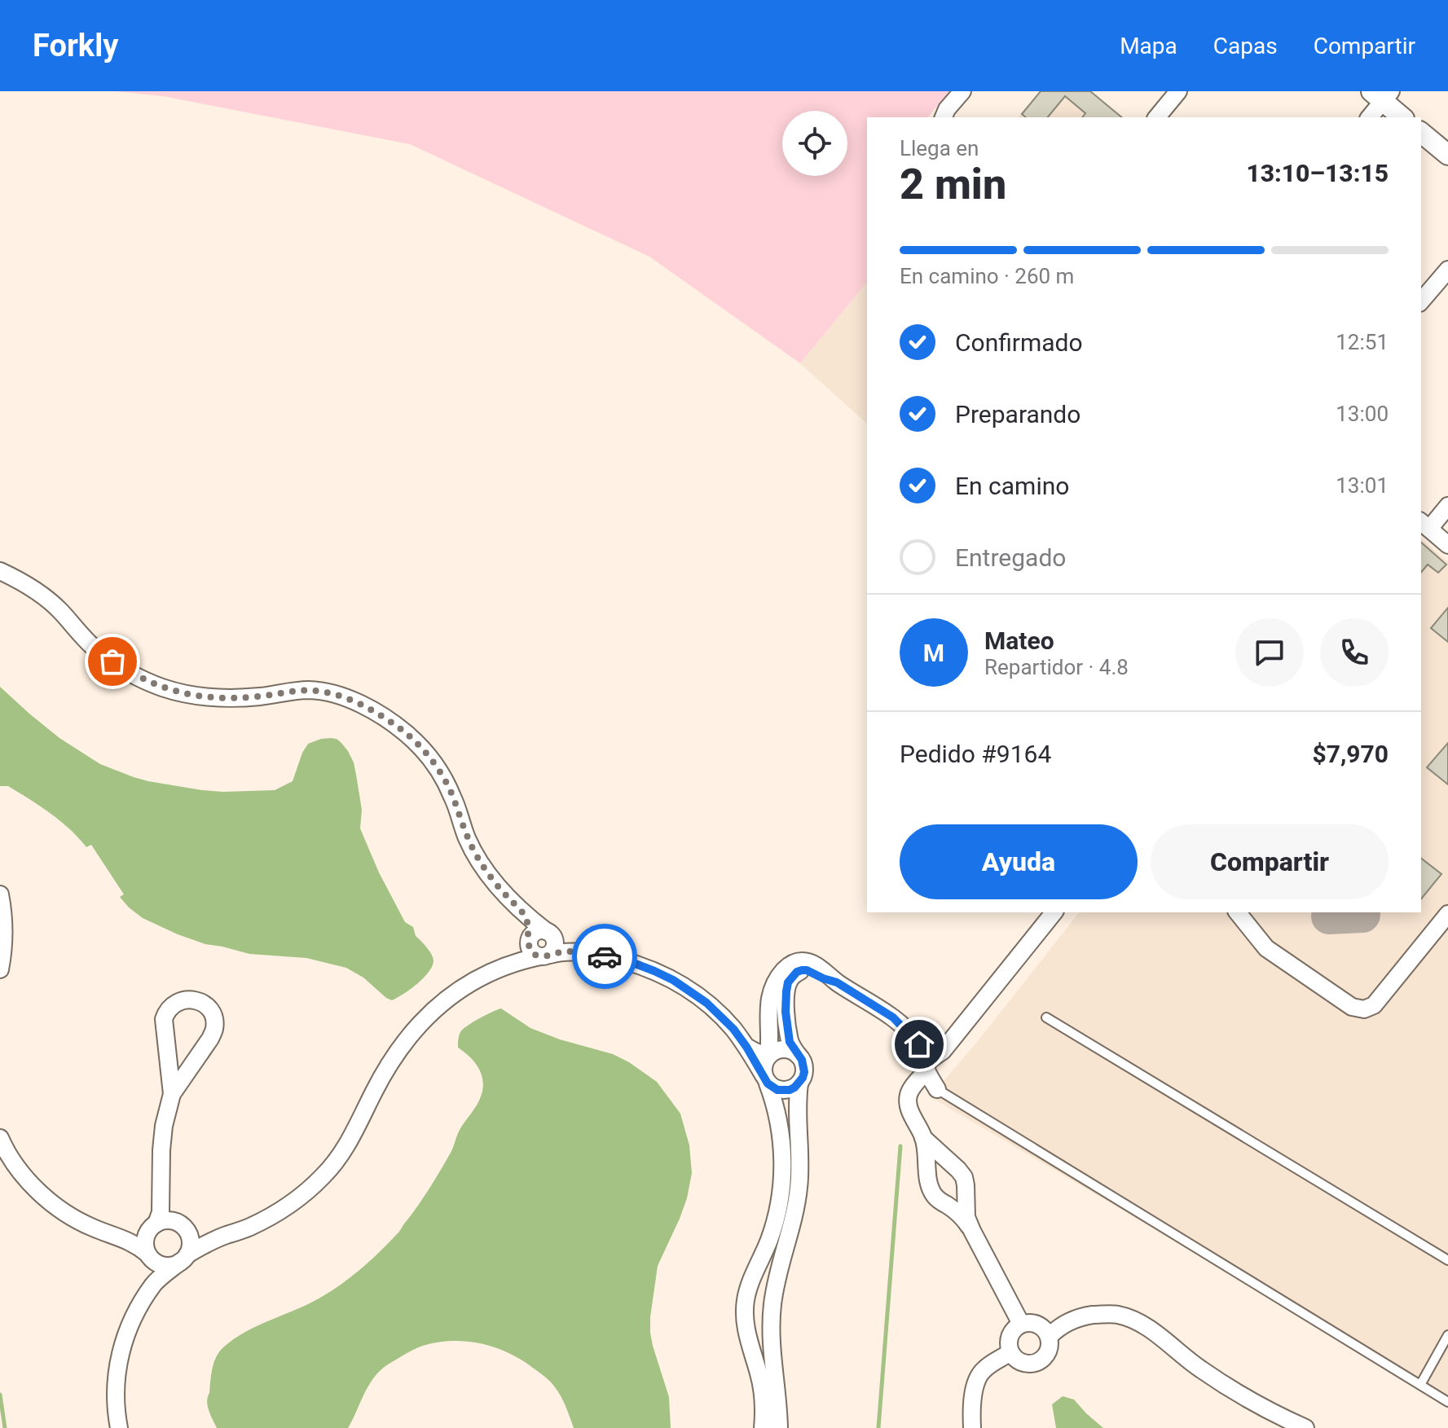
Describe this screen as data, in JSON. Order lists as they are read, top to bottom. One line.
{"page":{"header":"Forkly","nav":["Mapa","Capas","Compartir"],"heading":["2 min","Llega en","13:10–13:15"],"panel":["Mateo","Repartidor · 4.8","Pedido #9164","$7,970"],"bar":"En camino · 260 m","list":[["Confirmado","12:51"],["Preparando","13:00"],["En camino","13:01"],"Entregado"],"round":"M","buttons":["Ayuda","Compartir"]}}
